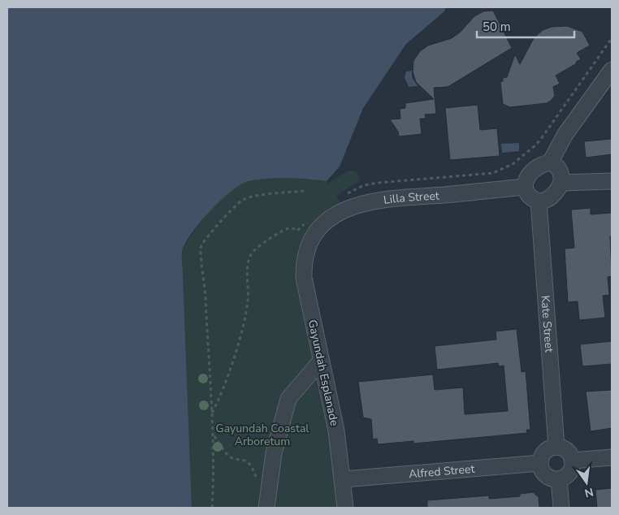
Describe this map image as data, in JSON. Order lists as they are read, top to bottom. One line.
{"streets":{"street":["Lilla Street","Kate Street","Gayundah Esplanade","Alfred Street"]},"crossings":[["Lilla Street","Kate Street"],["Lilla Street","Gayundah Esplanade"],["Kate Street","Alfred Street"],["Gayundah Esplanade","Alfred Street"]],"parks":["Gayundah Coastal Arboretum"],"scale_bar":"50 m","north":"bottom"}
